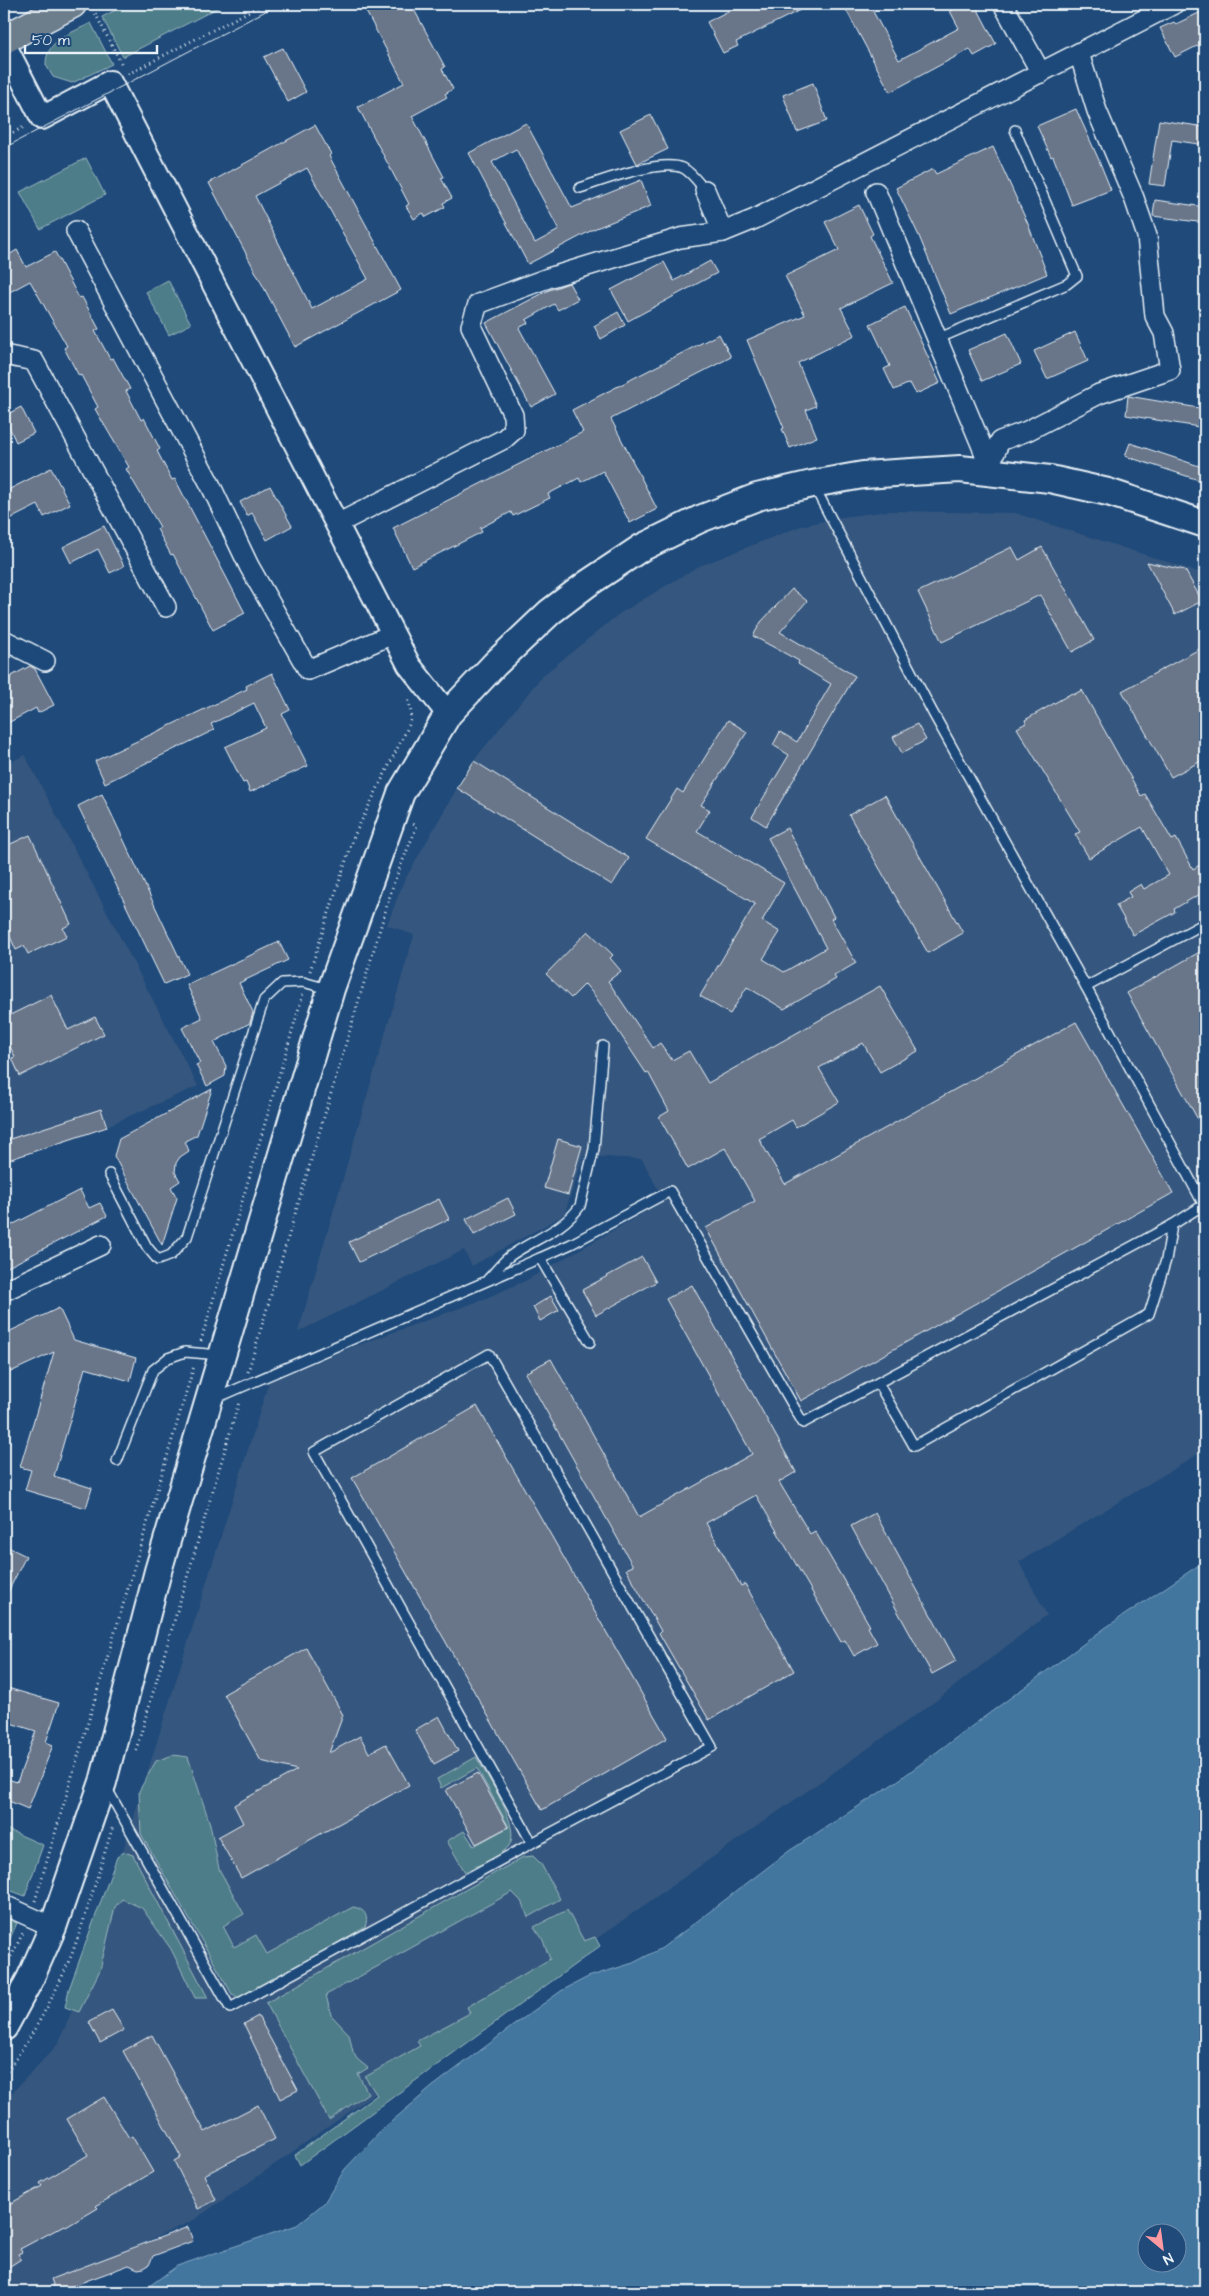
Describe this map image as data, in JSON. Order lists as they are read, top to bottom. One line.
{"scale_bar":"50 m","north":"bottom right"}
